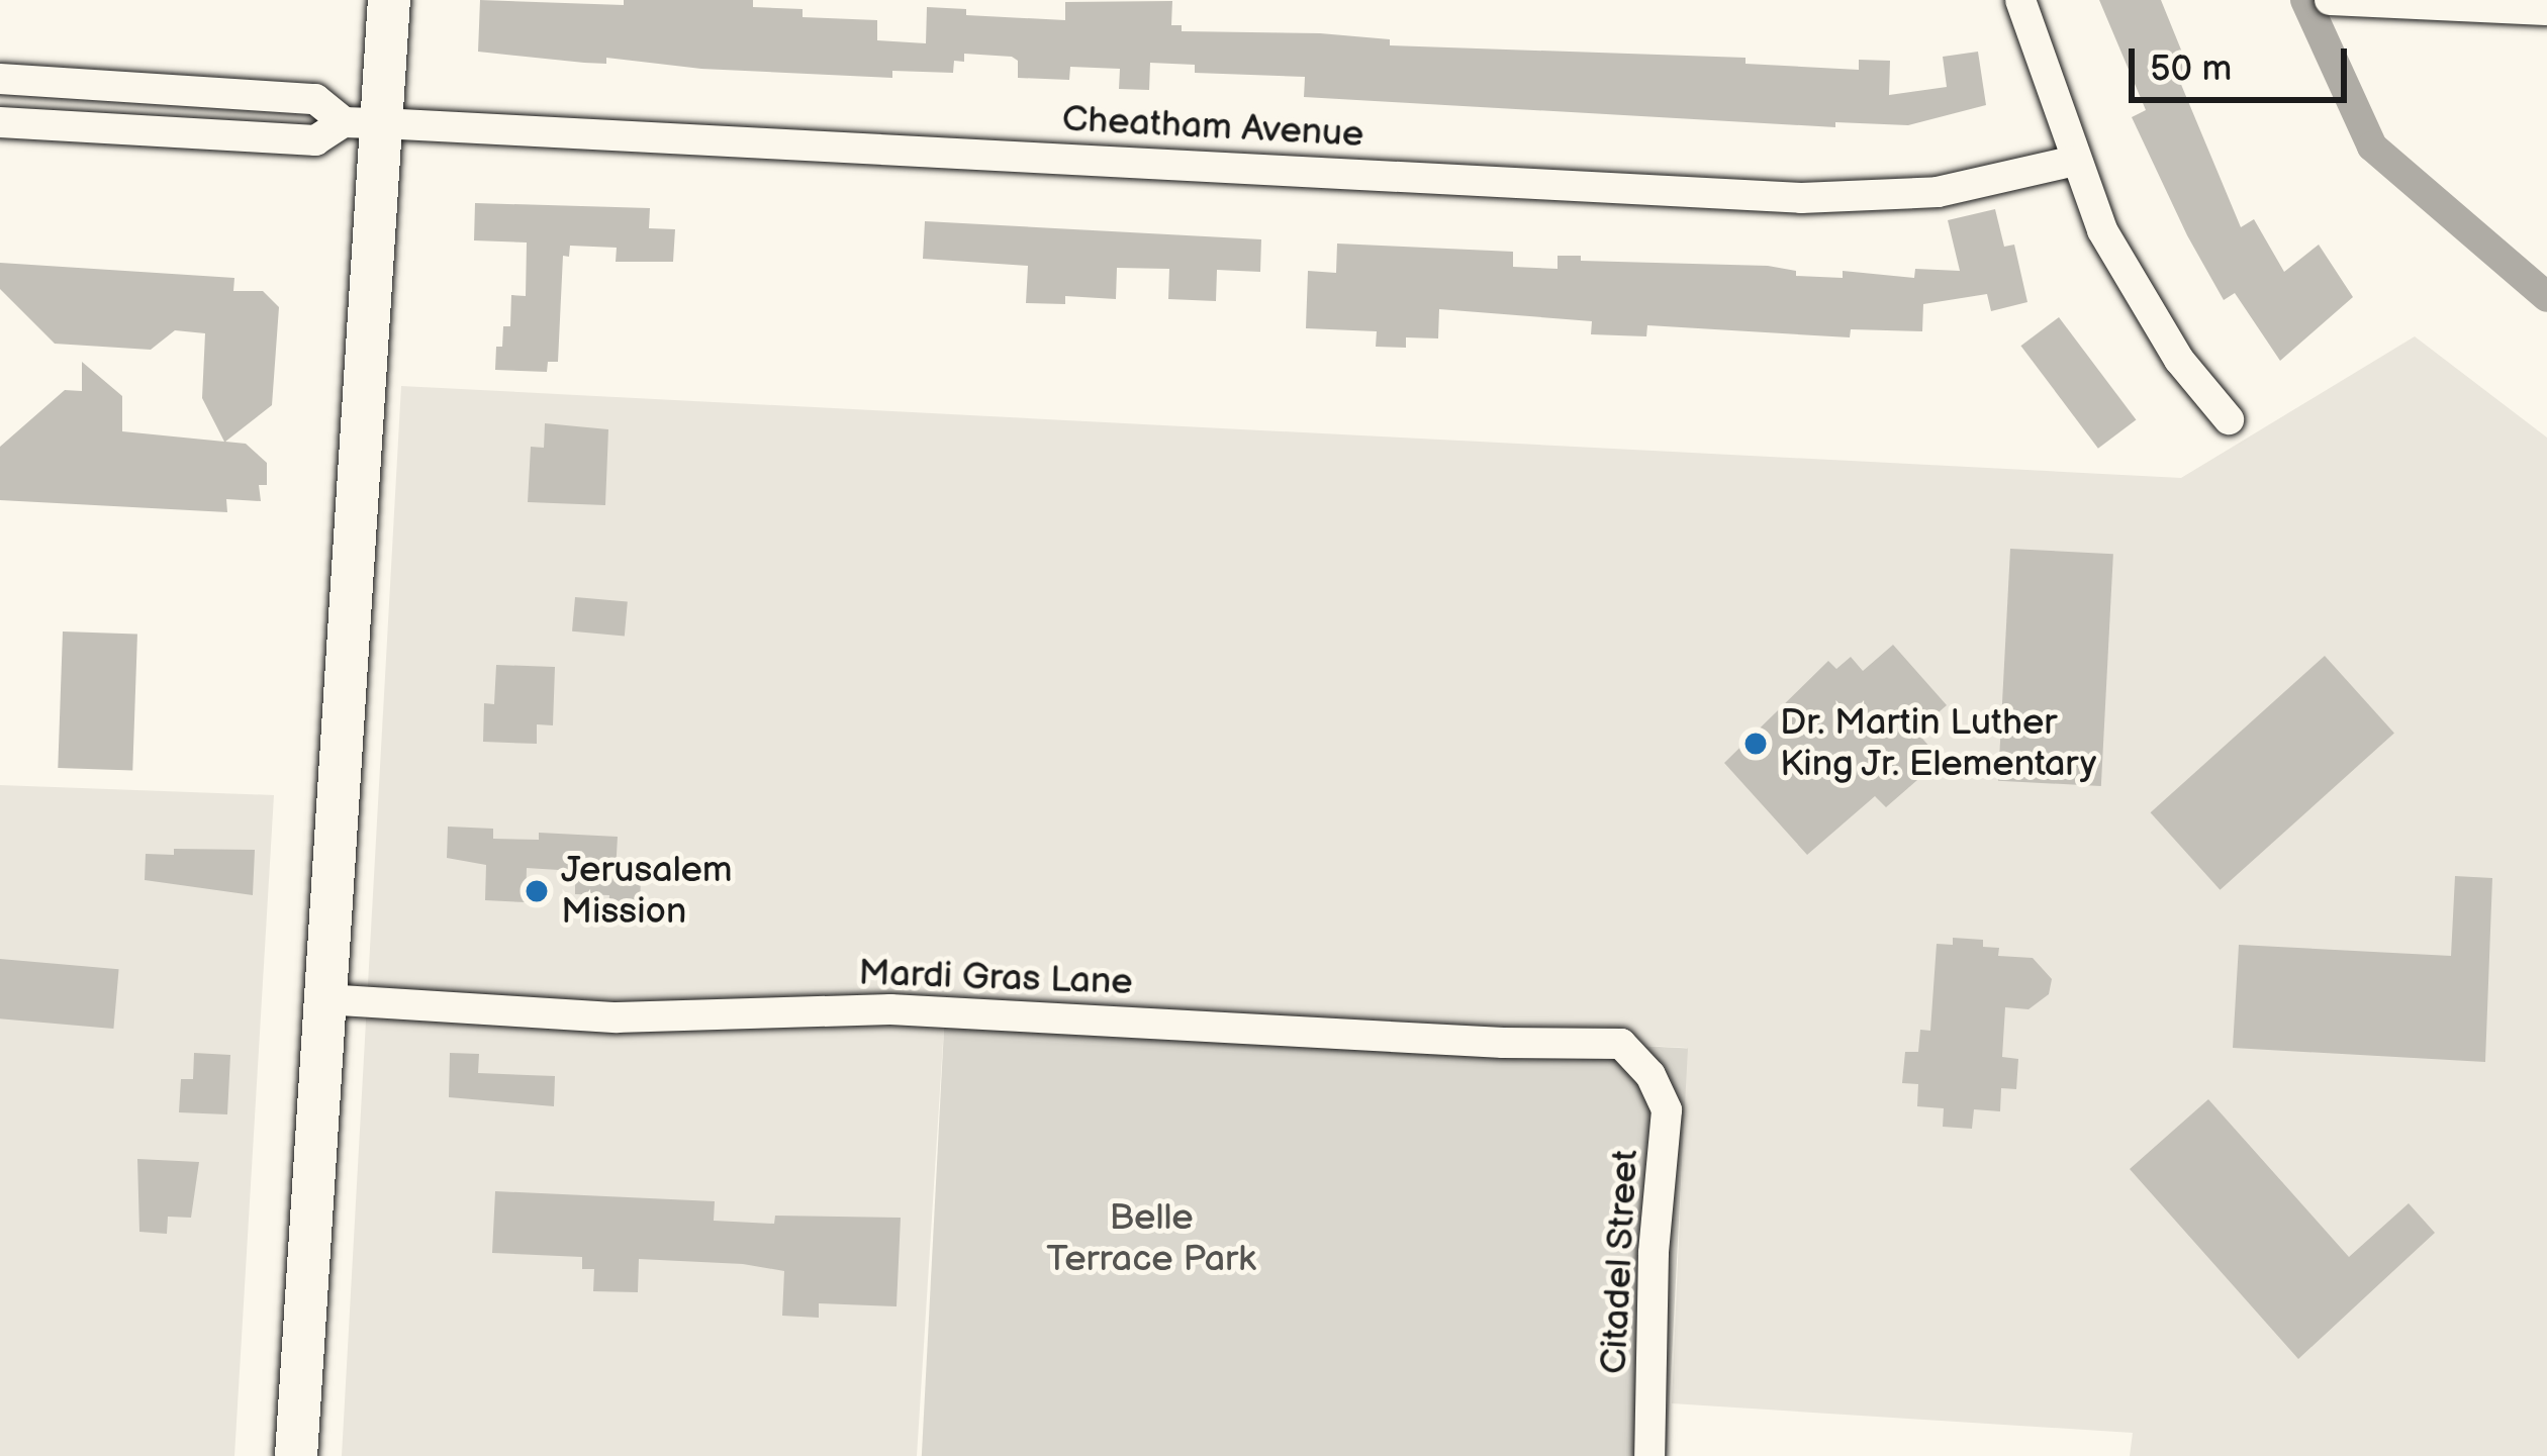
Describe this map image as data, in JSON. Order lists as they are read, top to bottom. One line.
{"streets":{"street":["Cheatham Avenue","Mardi Gras Lane","Citadel Street"]},"crossings":[["Mardi Gras Lane","Citadel Street"]],"parks":["Belle Terrace Park"],"places":["Dr. Martin Luther King Jr. Elementary","Jerusalem Mission"],"scale_bar":"50 m"}
